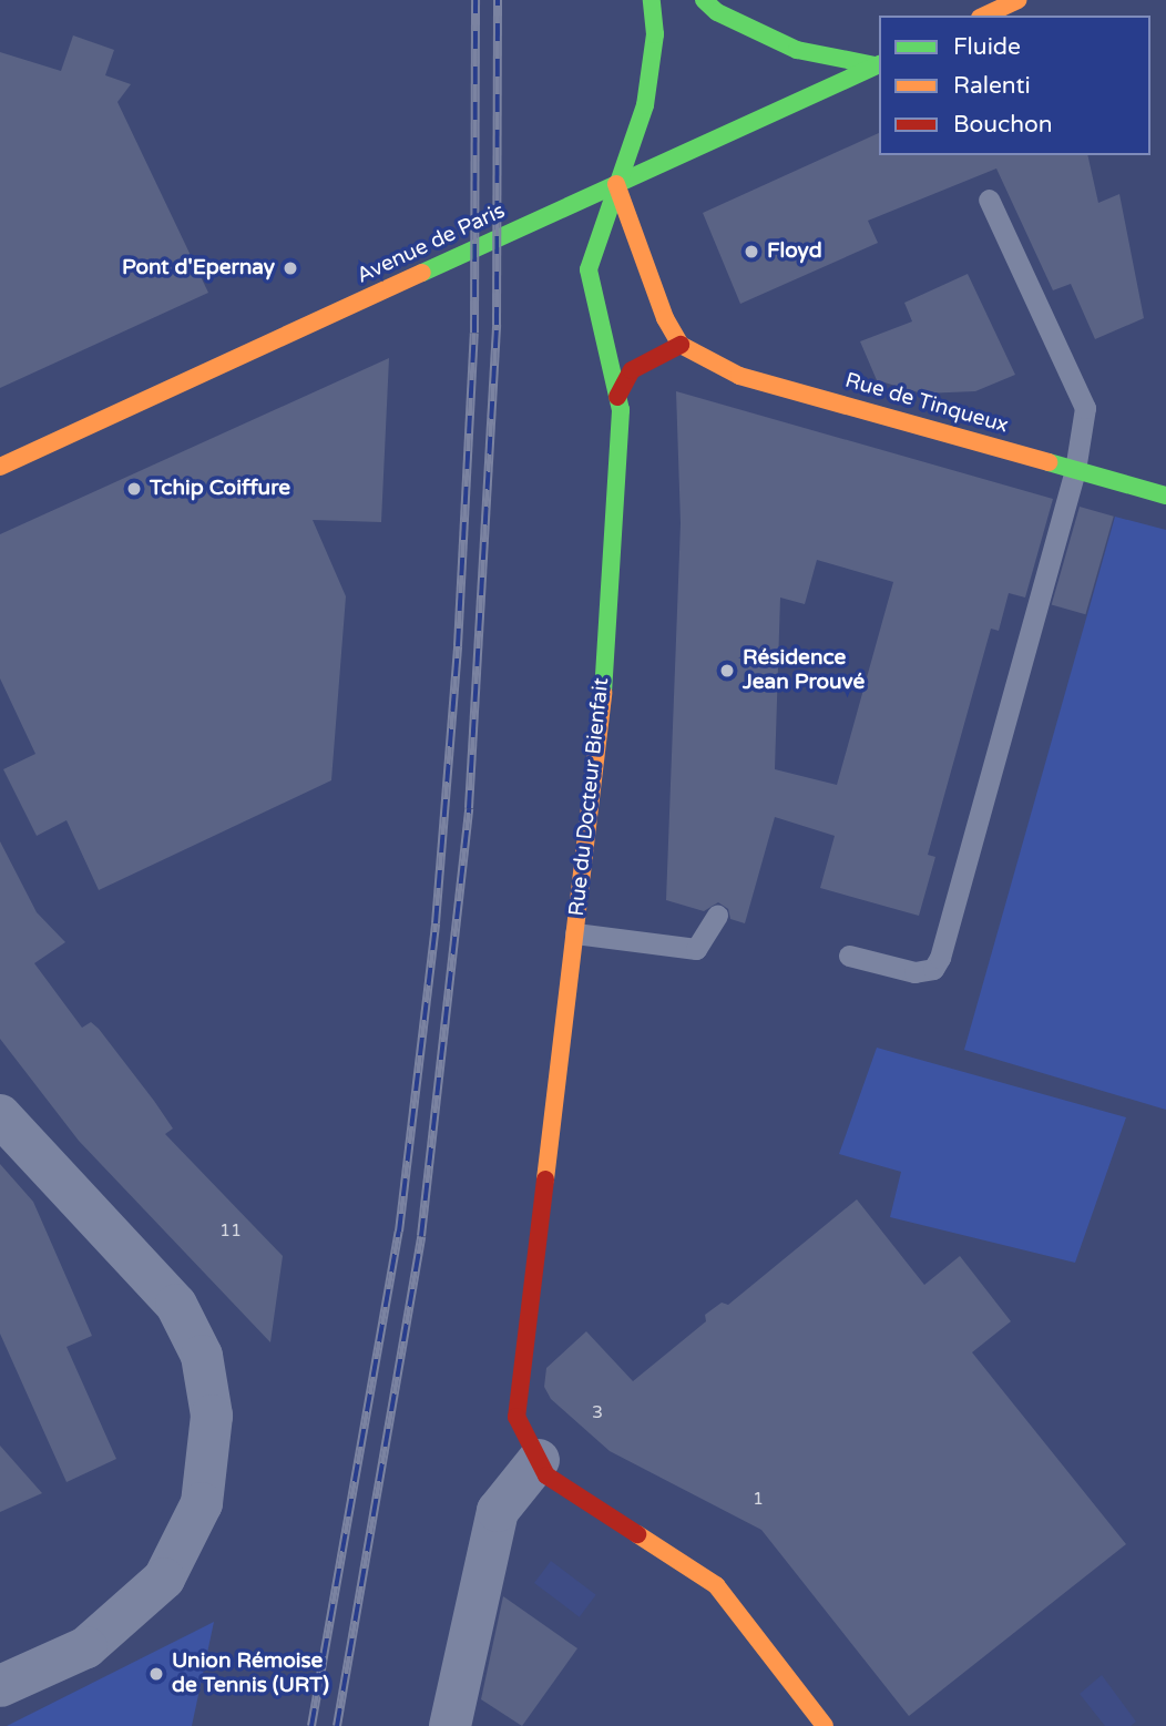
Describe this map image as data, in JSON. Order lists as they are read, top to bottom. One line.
{"streets":{"street":["Avenue de Paris","Rue de Tinqueux","Rue du Docteur Bienfait"]},"crossings":[["Avenue de Paris","Rue du Docteur Bienfait"]],"places":["Floyd","Pont d'Epernay","Tchip Coiffure","Résidence Jean Prouvé","Union Rémoise de Tennis (URT)"],"house_numbers":["11","3","1"],"legend":["Fluide","Ralenti","Bouchon"]}
